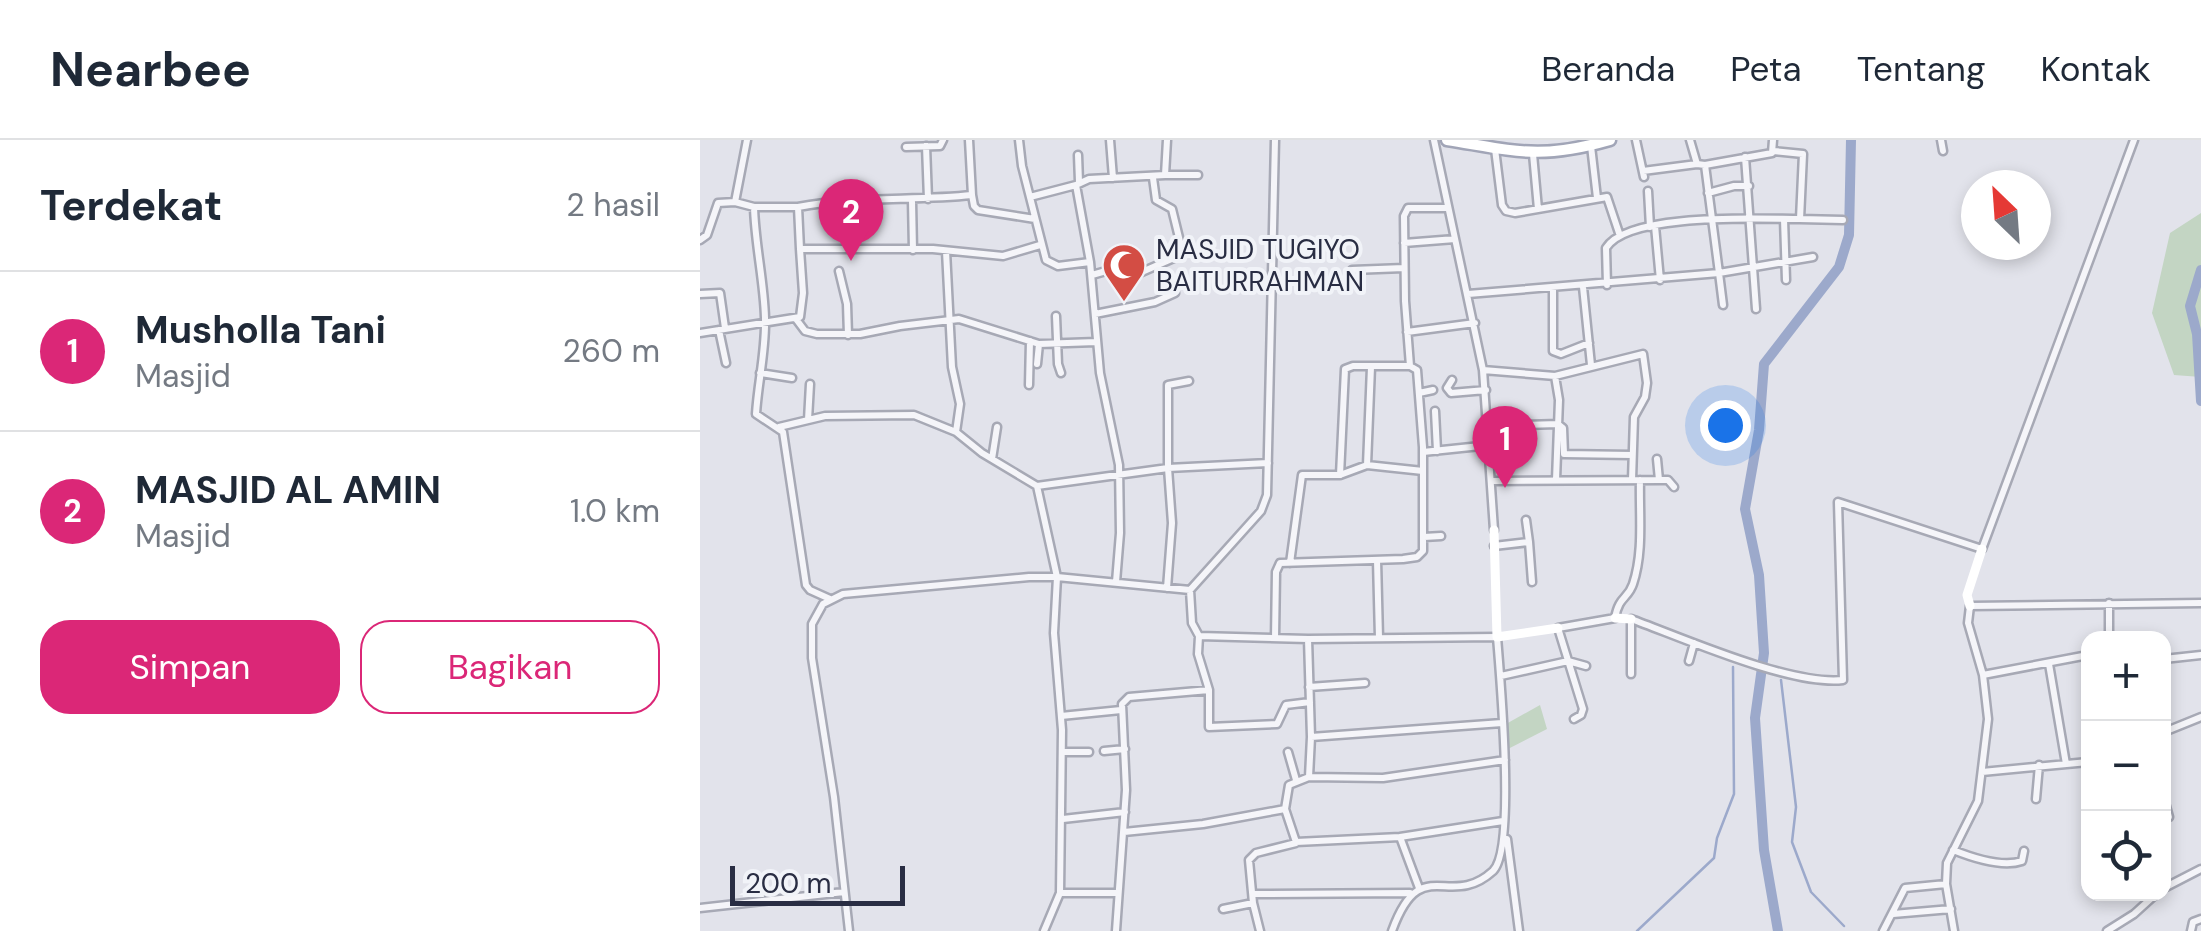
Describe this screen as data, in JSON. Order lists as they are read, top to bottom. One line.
{"places":{"mosque":["MASJID TUGIYO BAITURRAHMAN"]},"scale_bar":"200 m","north":"top left","page":{"header":"Nearbee","nav":["Beranda","Peta","Tentang","Kontak"],"heading":["Terdekat","2 hasil"],"pins":["2","1"],"list":[{"mark":"1","name":"Musholla Tani","note":"Masjid","value":"260 m"},{"mark":"2","name":"MASJID AL AMIN","note":"Masjid","value":"1.0 km"}],"buttons":["Simpan","Bagikan"],"map_buttons":["+","−"],"scale":"200 m"}}
